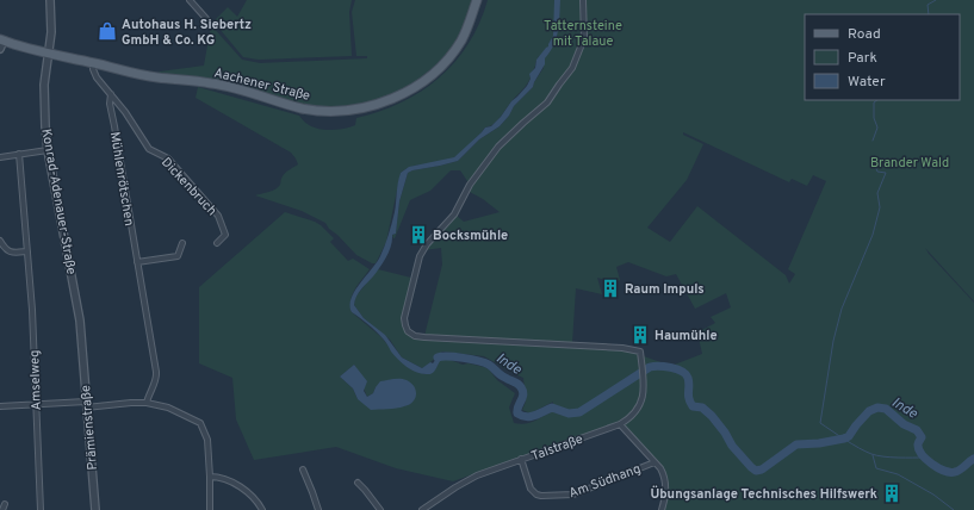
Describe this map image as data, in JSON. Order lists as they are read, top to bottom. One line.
{"streets":{"main road":["Aachener Straße"],"street":["Mühlenrötschen","Dickenbruch","Konrad-Adenauer-Straße","Amselweg","Prämienstraße","Talstraße","Am Südhang"]},"crossings":[["Aachener Straße","Dickenbruch"],["Aachener Straße","Konrad-Adenauer-Straße"],["Mühlenrötschen","Dickenbruch"],["Konrad-Adenauer-Straße","Prämienstraße"],["Talstraße","Am Südhang"]],"water":["Inde"],"parks":["Tatternsteine mit Talaue","Brander Wald"],"places":{"shop":["Autohaus H. Siebertz GmbH & Co. KG"],"building":["Bocksmühle","Raum Impuls","Haumühle","Übungsanlage Technisches Hilfswerk"]},"legend":["Road","Park","Water"]}
